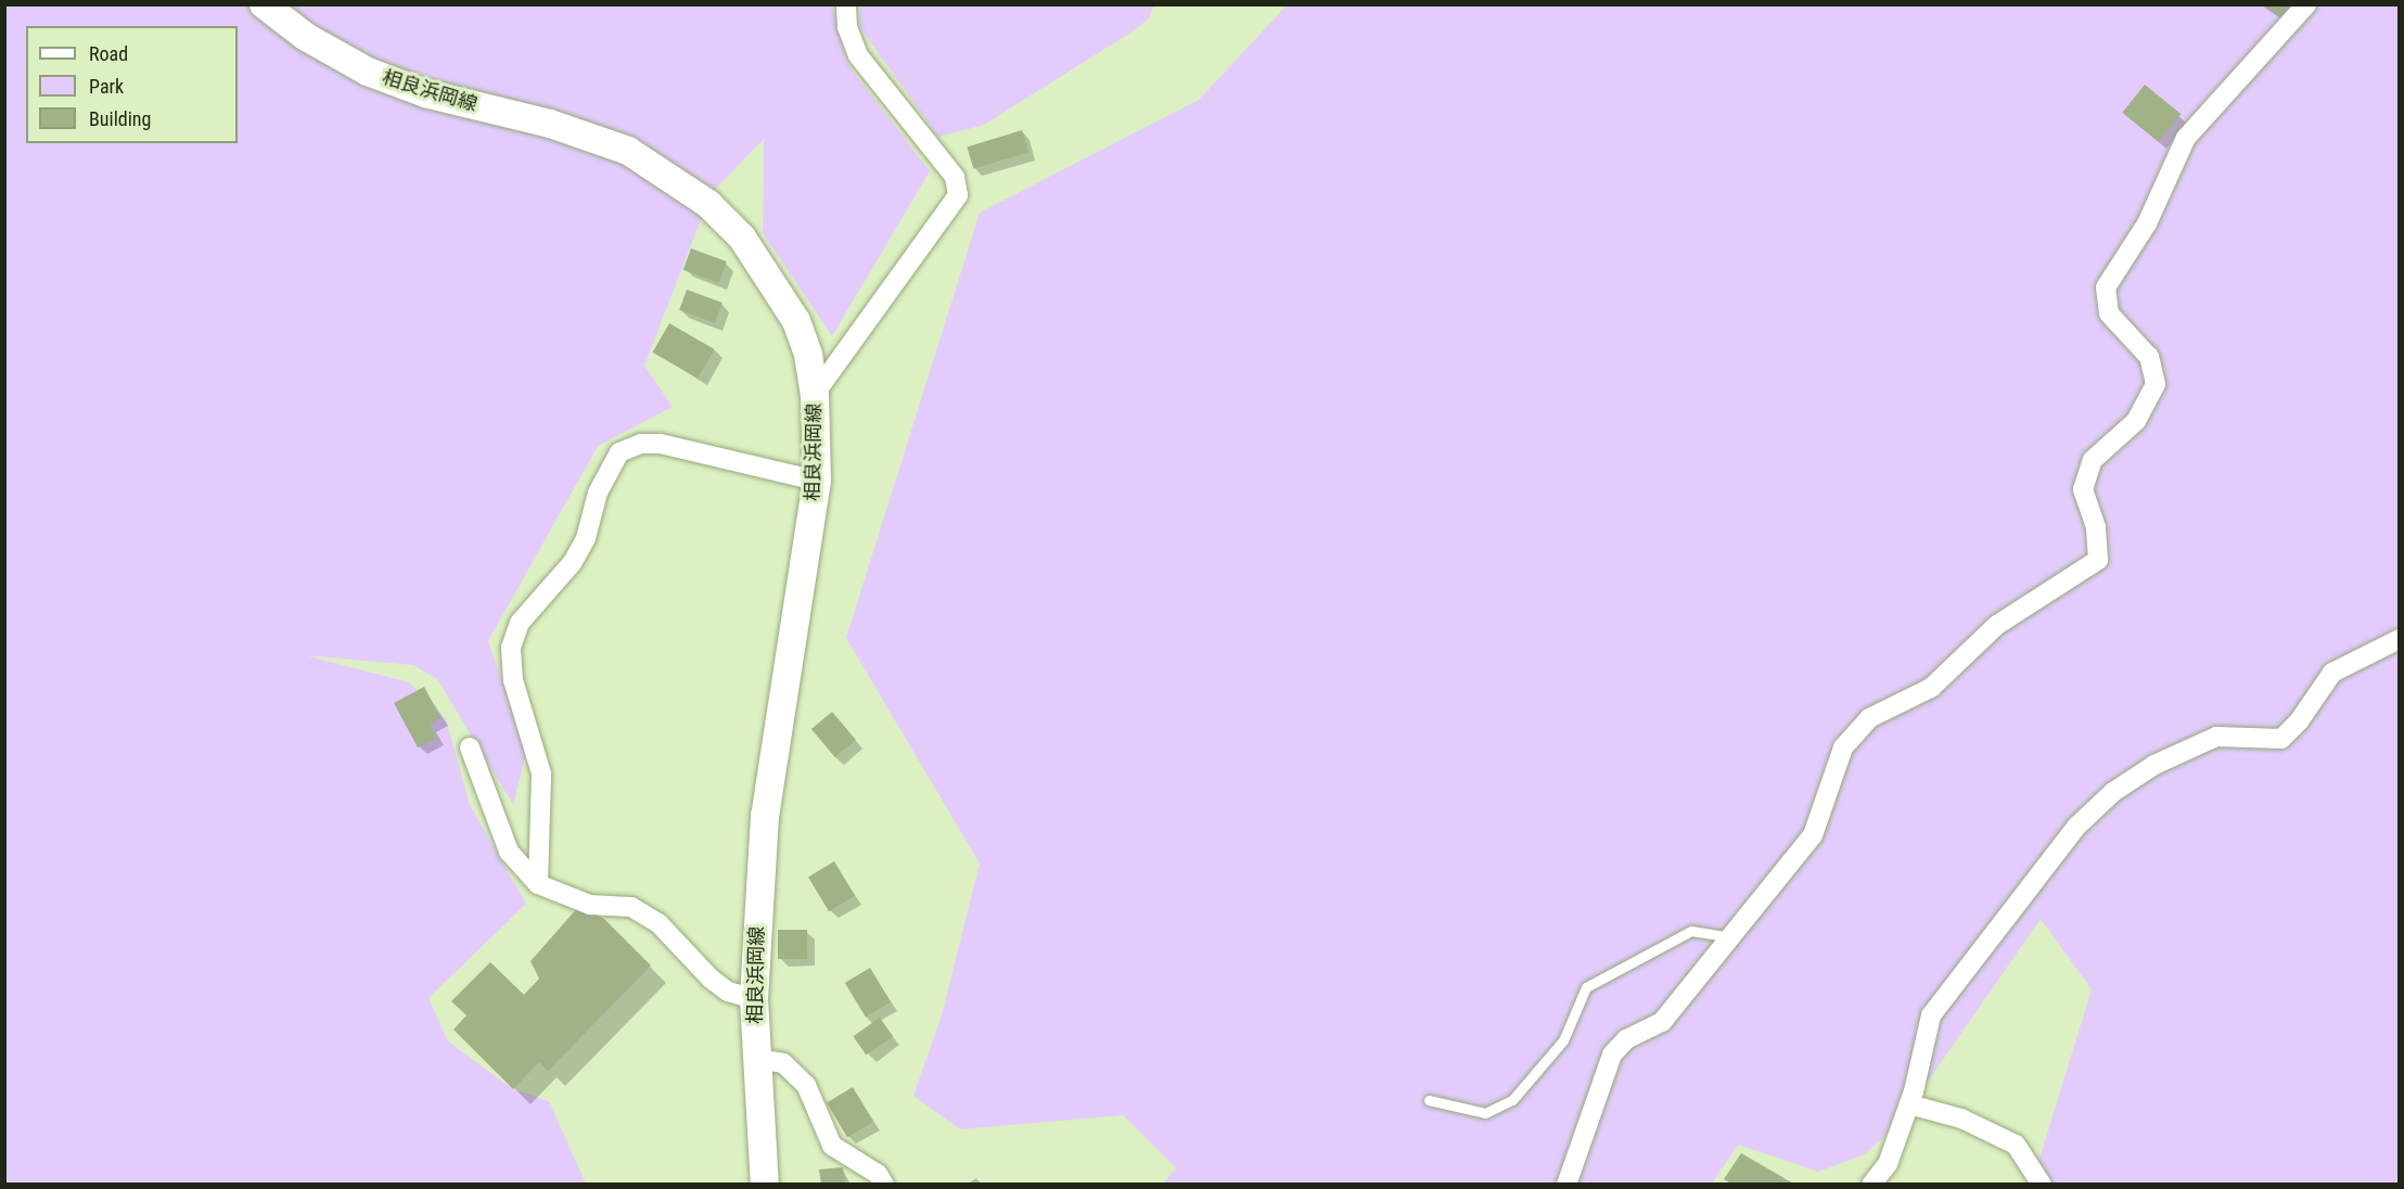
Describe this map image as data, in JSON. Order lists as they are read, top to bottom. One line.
{"streets":{"main road":["相良浜岡線"]},"legend":["Road","Park","Building"]}
